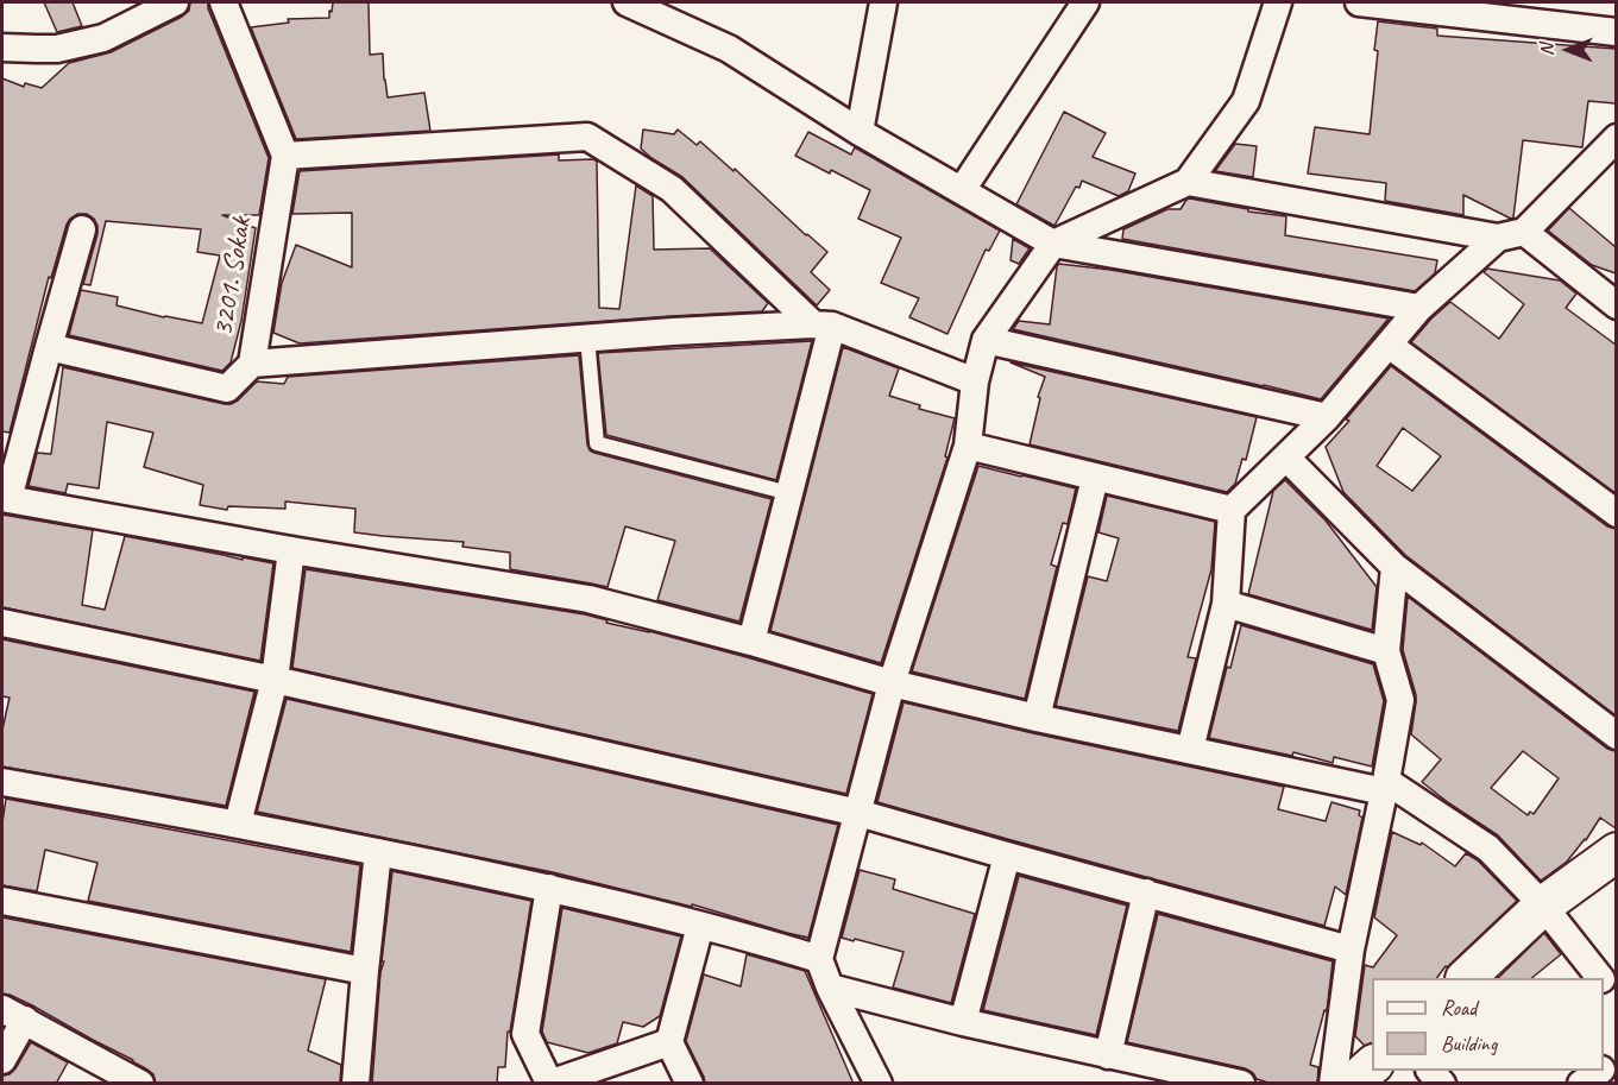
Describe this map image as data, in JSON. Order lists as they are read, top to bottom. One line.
{"streets":{"street":["3201. Sokak"]},"legend":["Road","Building"],"north":"left"}
